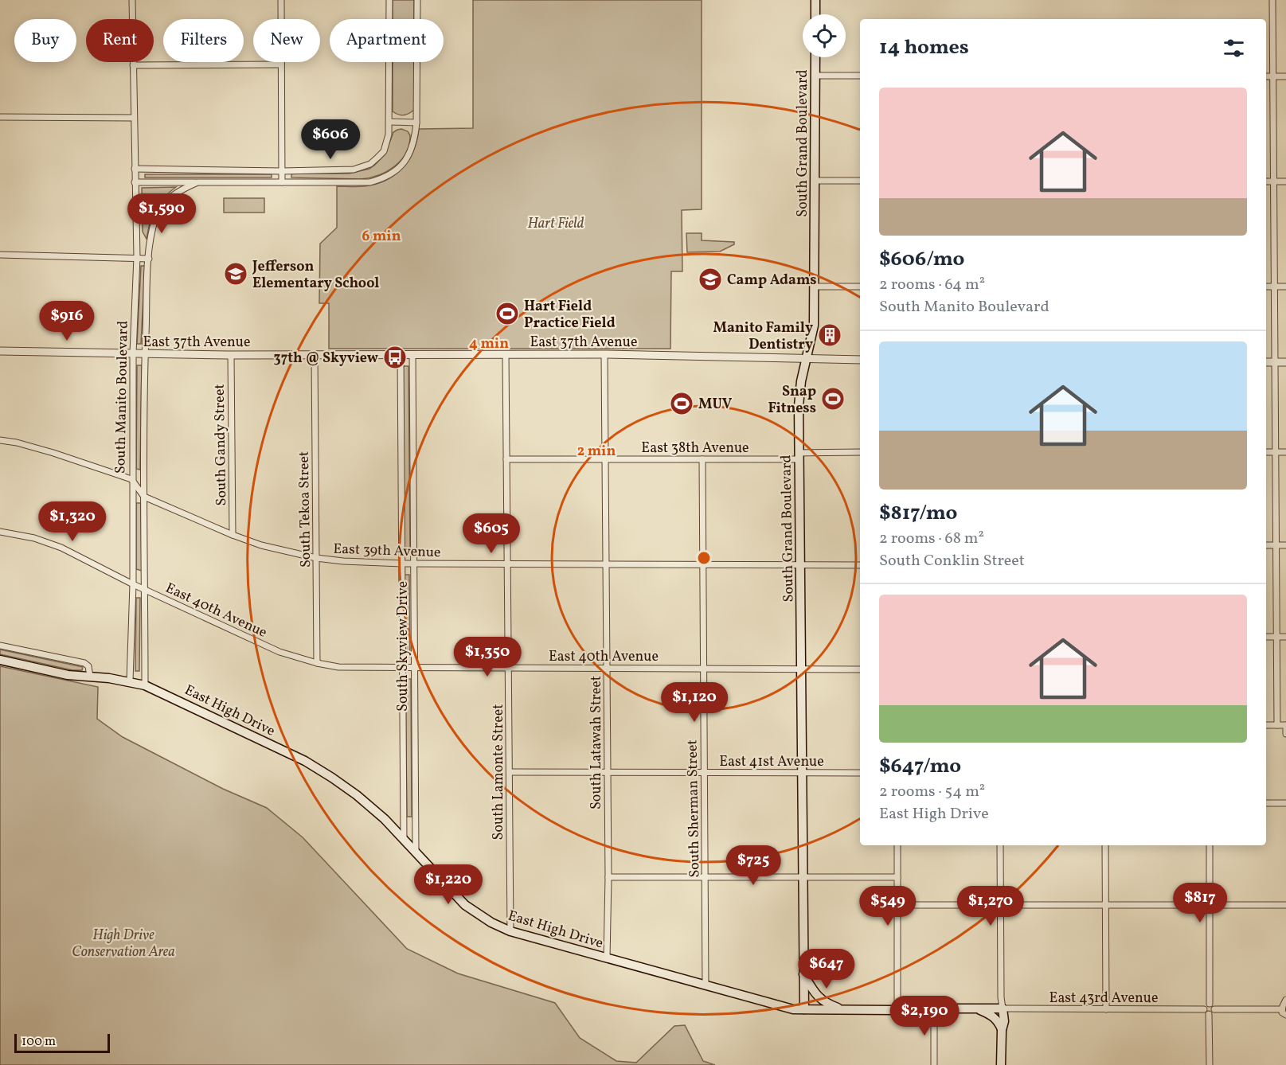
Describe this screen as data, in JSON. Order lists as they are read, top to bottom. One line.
{"streets":{"main road":["South Grand Boulevard","East High Drive"],"street":["East 37th Avenue","South Manito Boulevard","South Gandy Street","East 38th Avenue","South Tekoa Street","East 39th Avenue","East 40th Avenue","South Skyview Drive","South Latawah Street","East 41st Avenue","South Lamonte Street","South Sherman Street","East 43rd Avenue"]},"crossings":[["South Grand Boulevard","East 37th Avenue"],["South Grand Boulevard","East 38th Avenue"],["South Grand Boulevard","East 39th Avenue"],["South Grand Boulevard","East 40th Avenue"],["South Grand Boulevard","East High Drive"],["South Grand Boulevard","East 41st Avenue"],["East 37th Avenue","South Manito Boulevard"],["East 37th Avenue","South Gandy Street"],["East 37th Avenue","South Tekoa Street"],["East 37th Avenue","South Skyview Drive"],["East 37th Avenue","South Latawah Street"],["East 37th Avenue","South Lamonte Street"],["South Manito Boulevard","East 39th Avenue"],["South Manito Boulevard","East 40th Avenue"],["South Manito Boulevard","East High Drive"],["South Gandy Street","East 39th Avenue"],["East 38th Avenue","South Latawah Street"],["East 38th Avenue","South Lamonte Street"],["East 38th Avenue","South Sherman Street"],["South Tekoa Street","East 39th Avenue"],["South Tekoa Street","East 40th Avenue"],["East 39th Avenue","South Skyview Drive"],["East 39th Avenue","South Latawah Street"],["East 39th Avenue","South Lamonte Street"],["East 39th Avenue","South Sherman Street"],["East 40th Avenue","South Skyview Drive"],["East 40th Avenue","South Latawah Street"],["East 40th Avenue","South Lamonte Street"],["East 40th Avenue","South Sherman Street"],["South Skyview Drive","East High Drive"],["East High Drive","South Latawah Street"],["East High Drive","South Lamonte Street"],["East High Drive","South Sherman Street"],["East High Drive","East 43rd Avenue"],["South Latawah Street","East 41st Avenue"],["East 41st Avenue","South Lamonte Street"],["East 41st Avenue","South Sherman Street"]],"parks":["Hart Field","High Drive Conservation Area"],"places":{"school or university":["Jefferson Elementary School","Camp Adams"],"sports":["Hart Field Practice Field","Snap Fitness","MUV"],"building":["Manito Family Dentistry"],"bus stop":["37th @ Skyview"]},"scale_bar":"100 m","page":{"chip":["Buy","Rent","Filters","New","Apartment"],"heading":"14 homes","list":[{"name":"$606/mo","note":"2 rooms · 64 m² · South Manito Boulevard"},{"name":"$817/mo","note":"2 rooms · 68 m² · South Conklin Street"},{"name":"$647/mo","note":"2 rooms · 54 m² · East High Drive"}],"price":["$606","$1,590","$916","$1,320","$605","$1,350","$1,120","$725","$1,220","$817","$549","$1,270","$647","$2,190"],"scale":"100 m"},"rings":["6 min","4 min","2 min"]}
